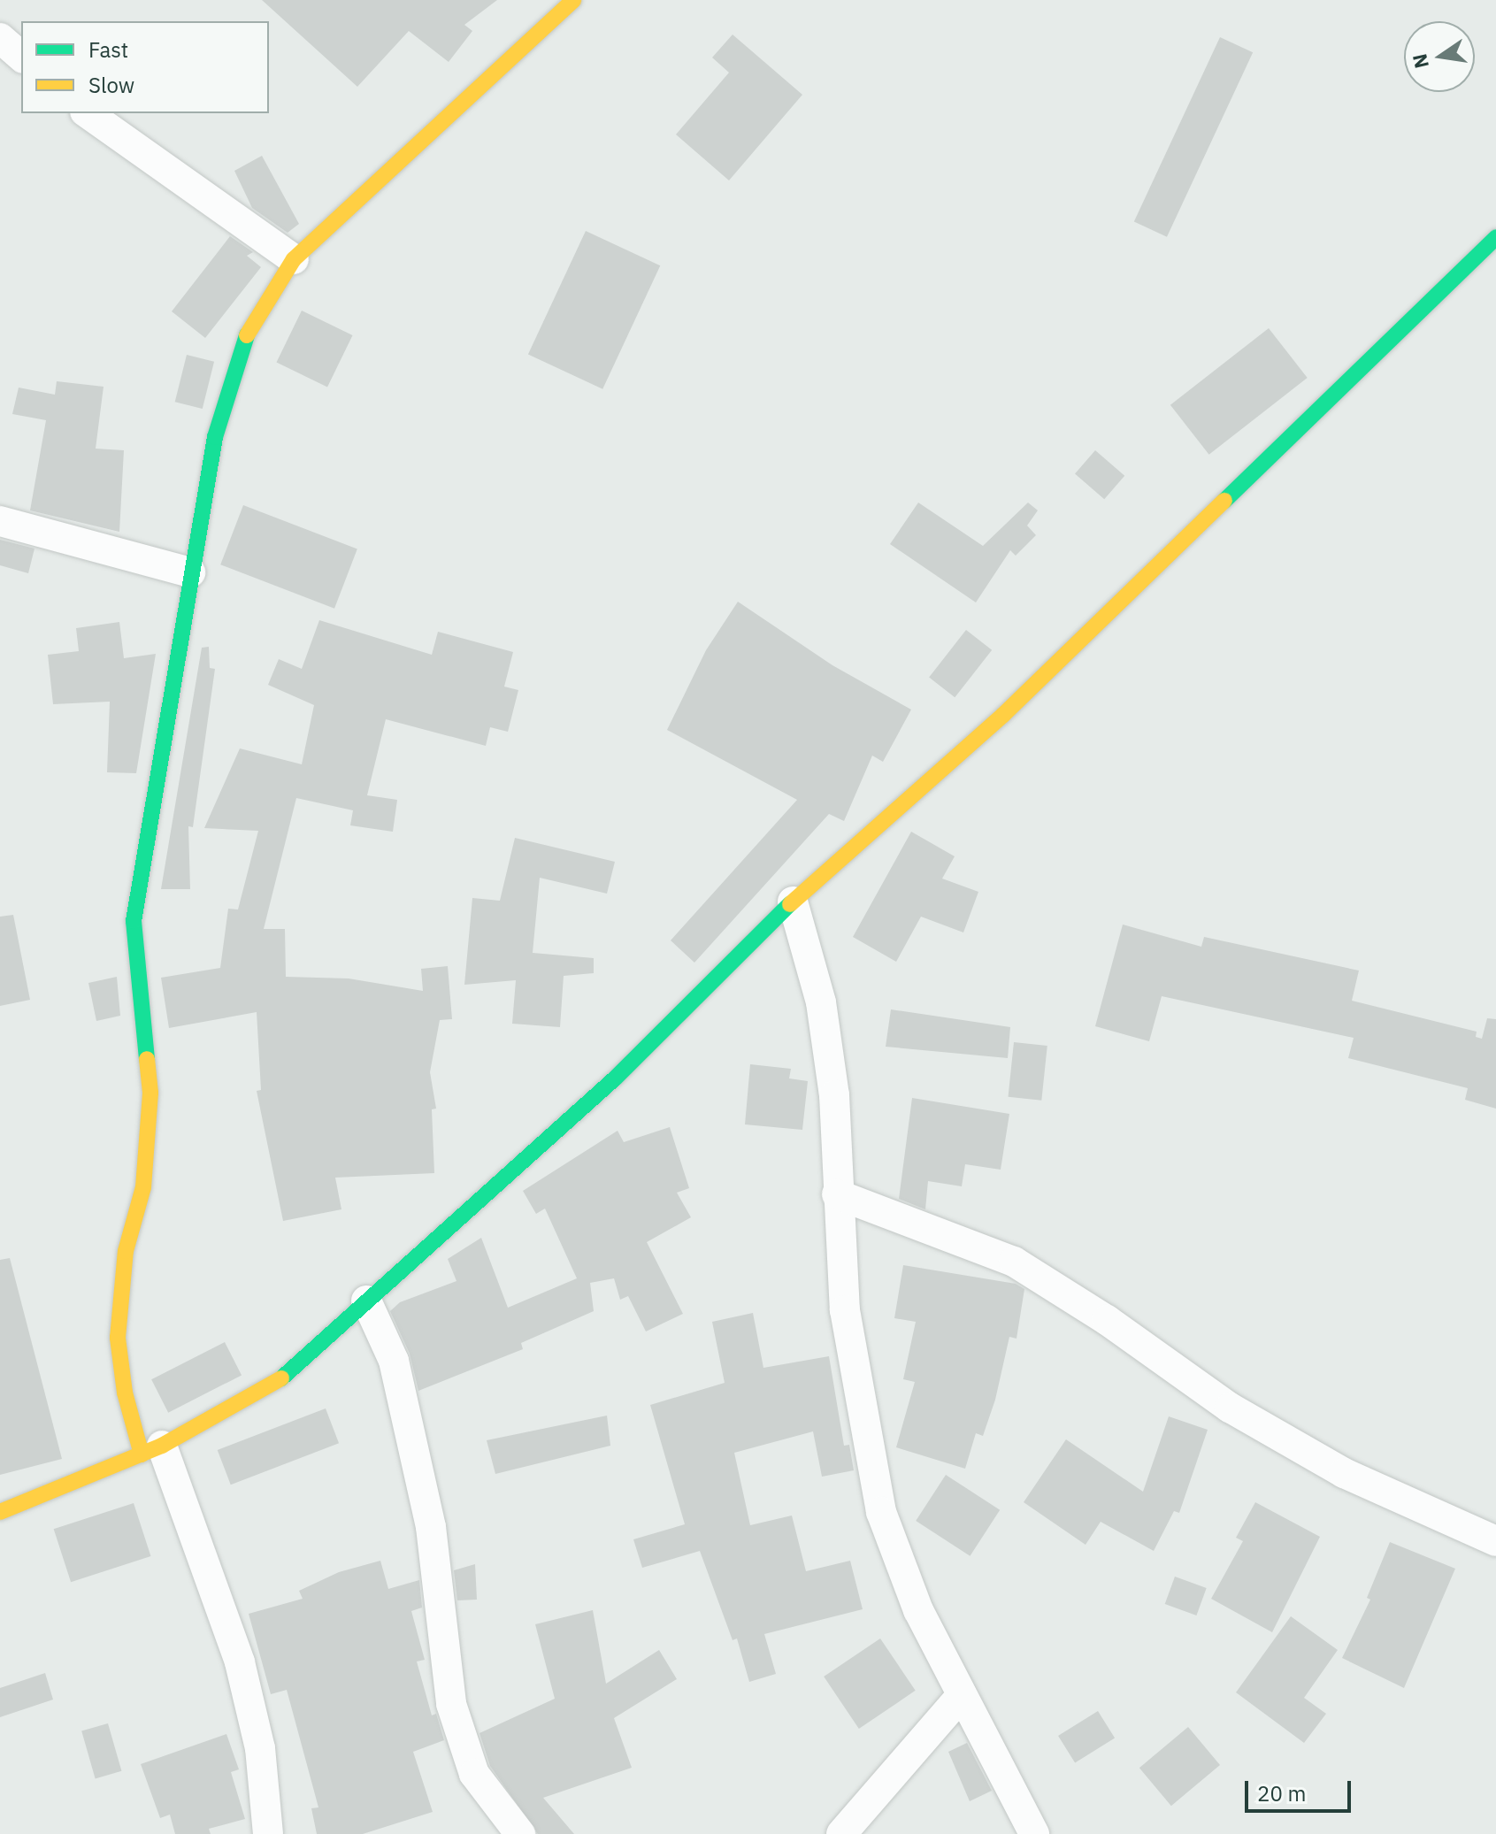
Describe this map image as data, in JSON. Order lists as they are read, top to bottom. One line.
{"legend":["Fast","Slow"],"scale_bar":"20 m","north":"left"}
